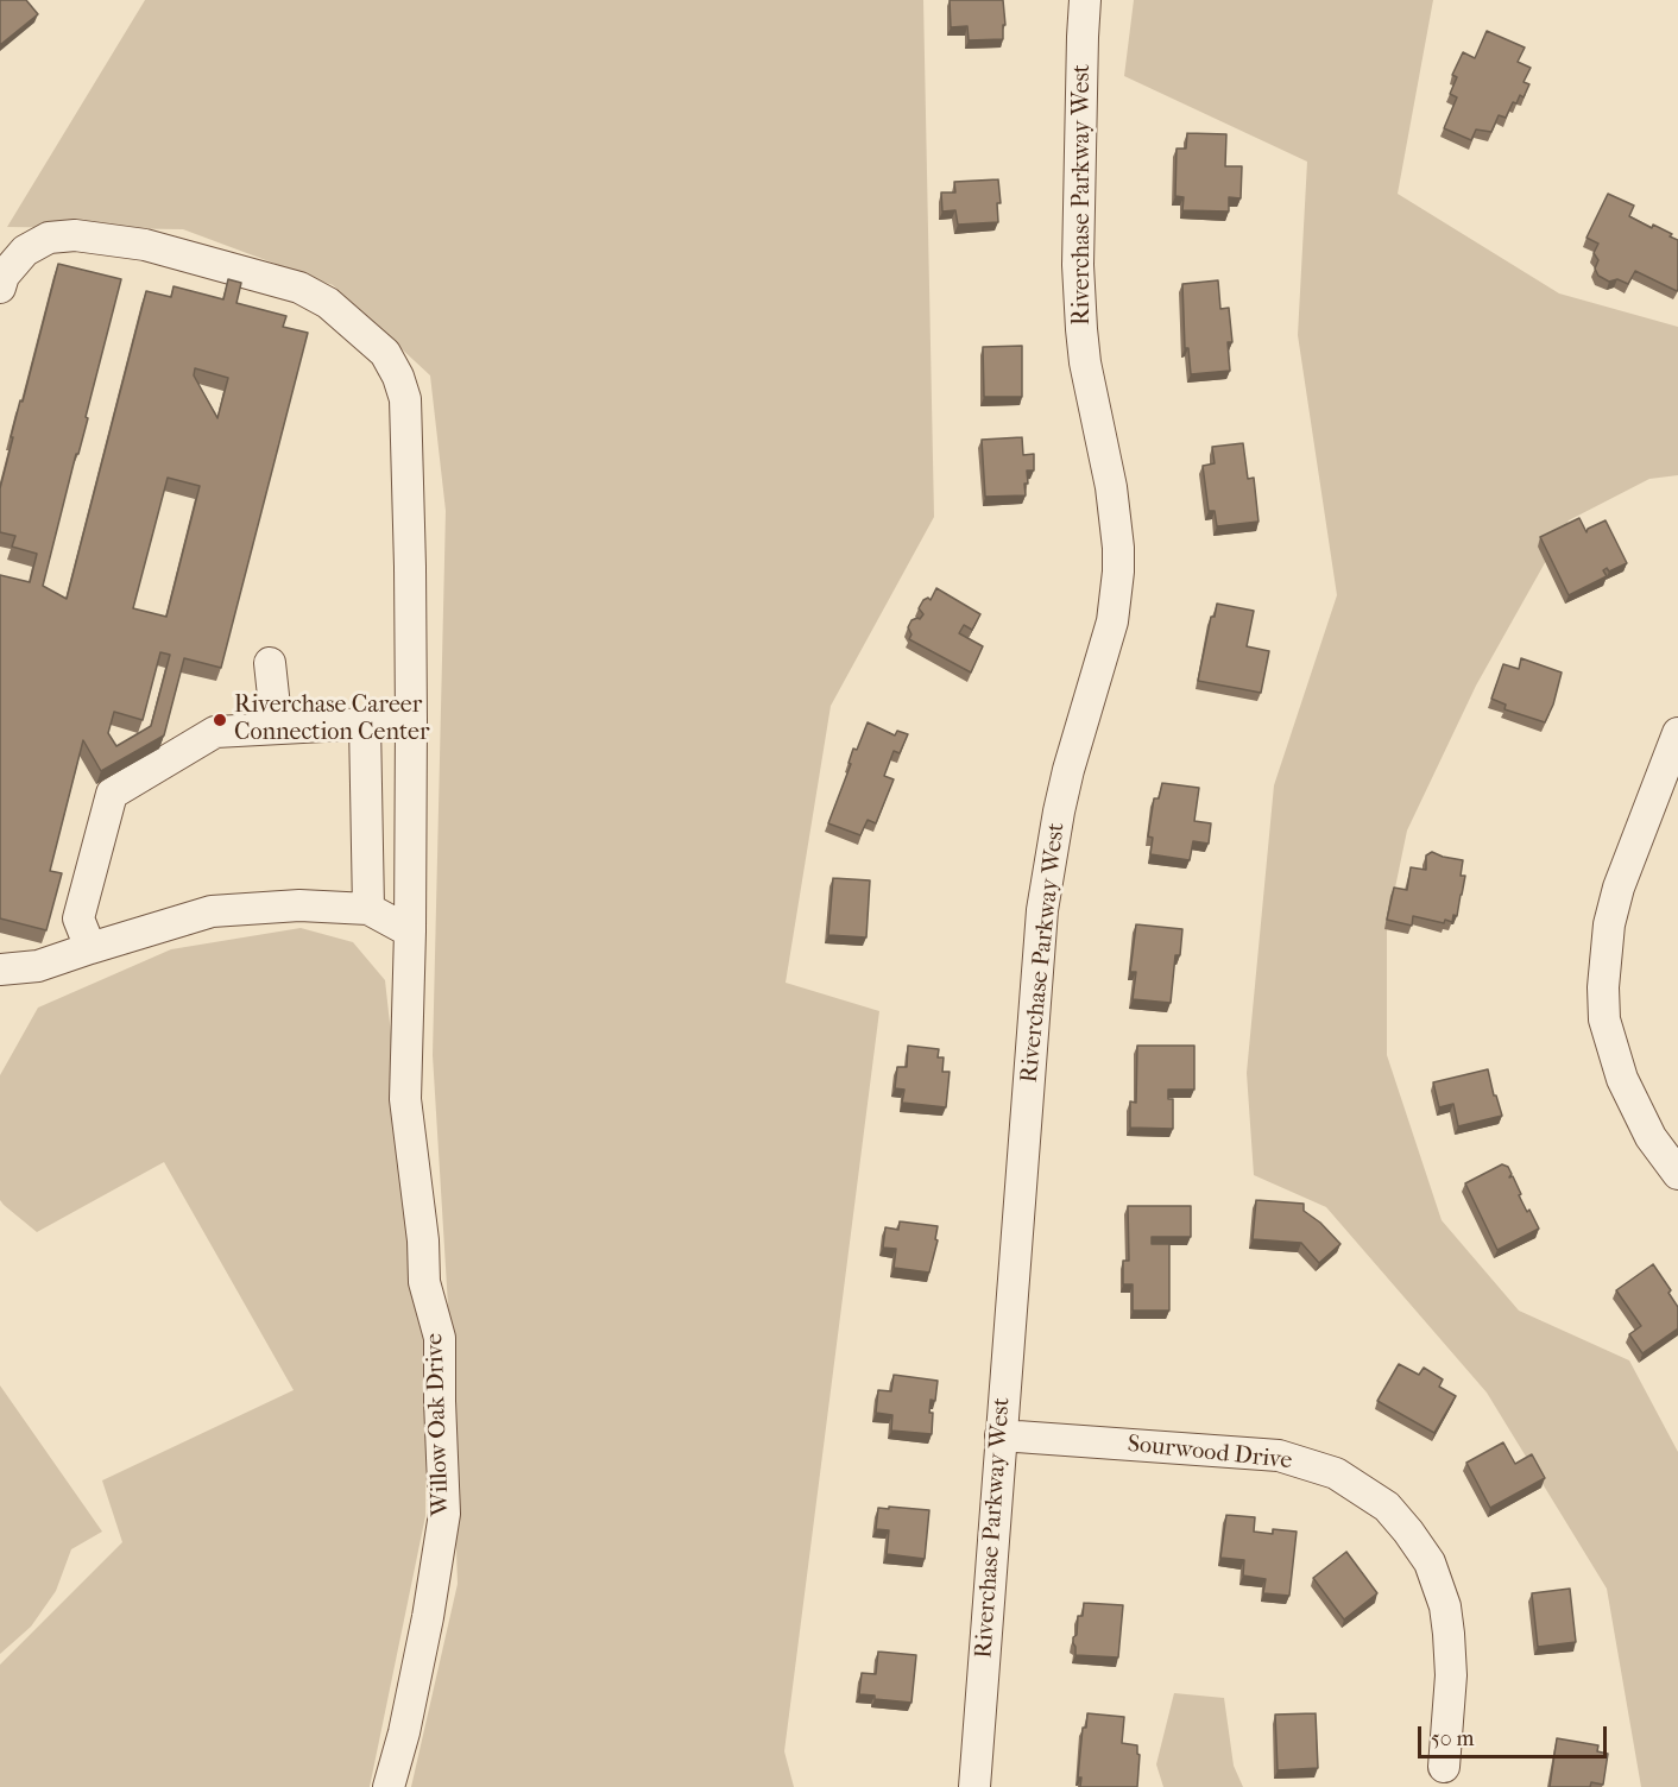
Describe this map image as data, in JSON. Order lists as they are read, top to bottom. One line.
{"streets":{"street":["Riverchase Parkway West","Willow Oak Drive","Sourwood Drive"]},"crossings":[["Riverchase Parkway West","Sourwood Drive"]],"places":["Riverchase Career Connection Center"],"scale_bar":"50 m"}
